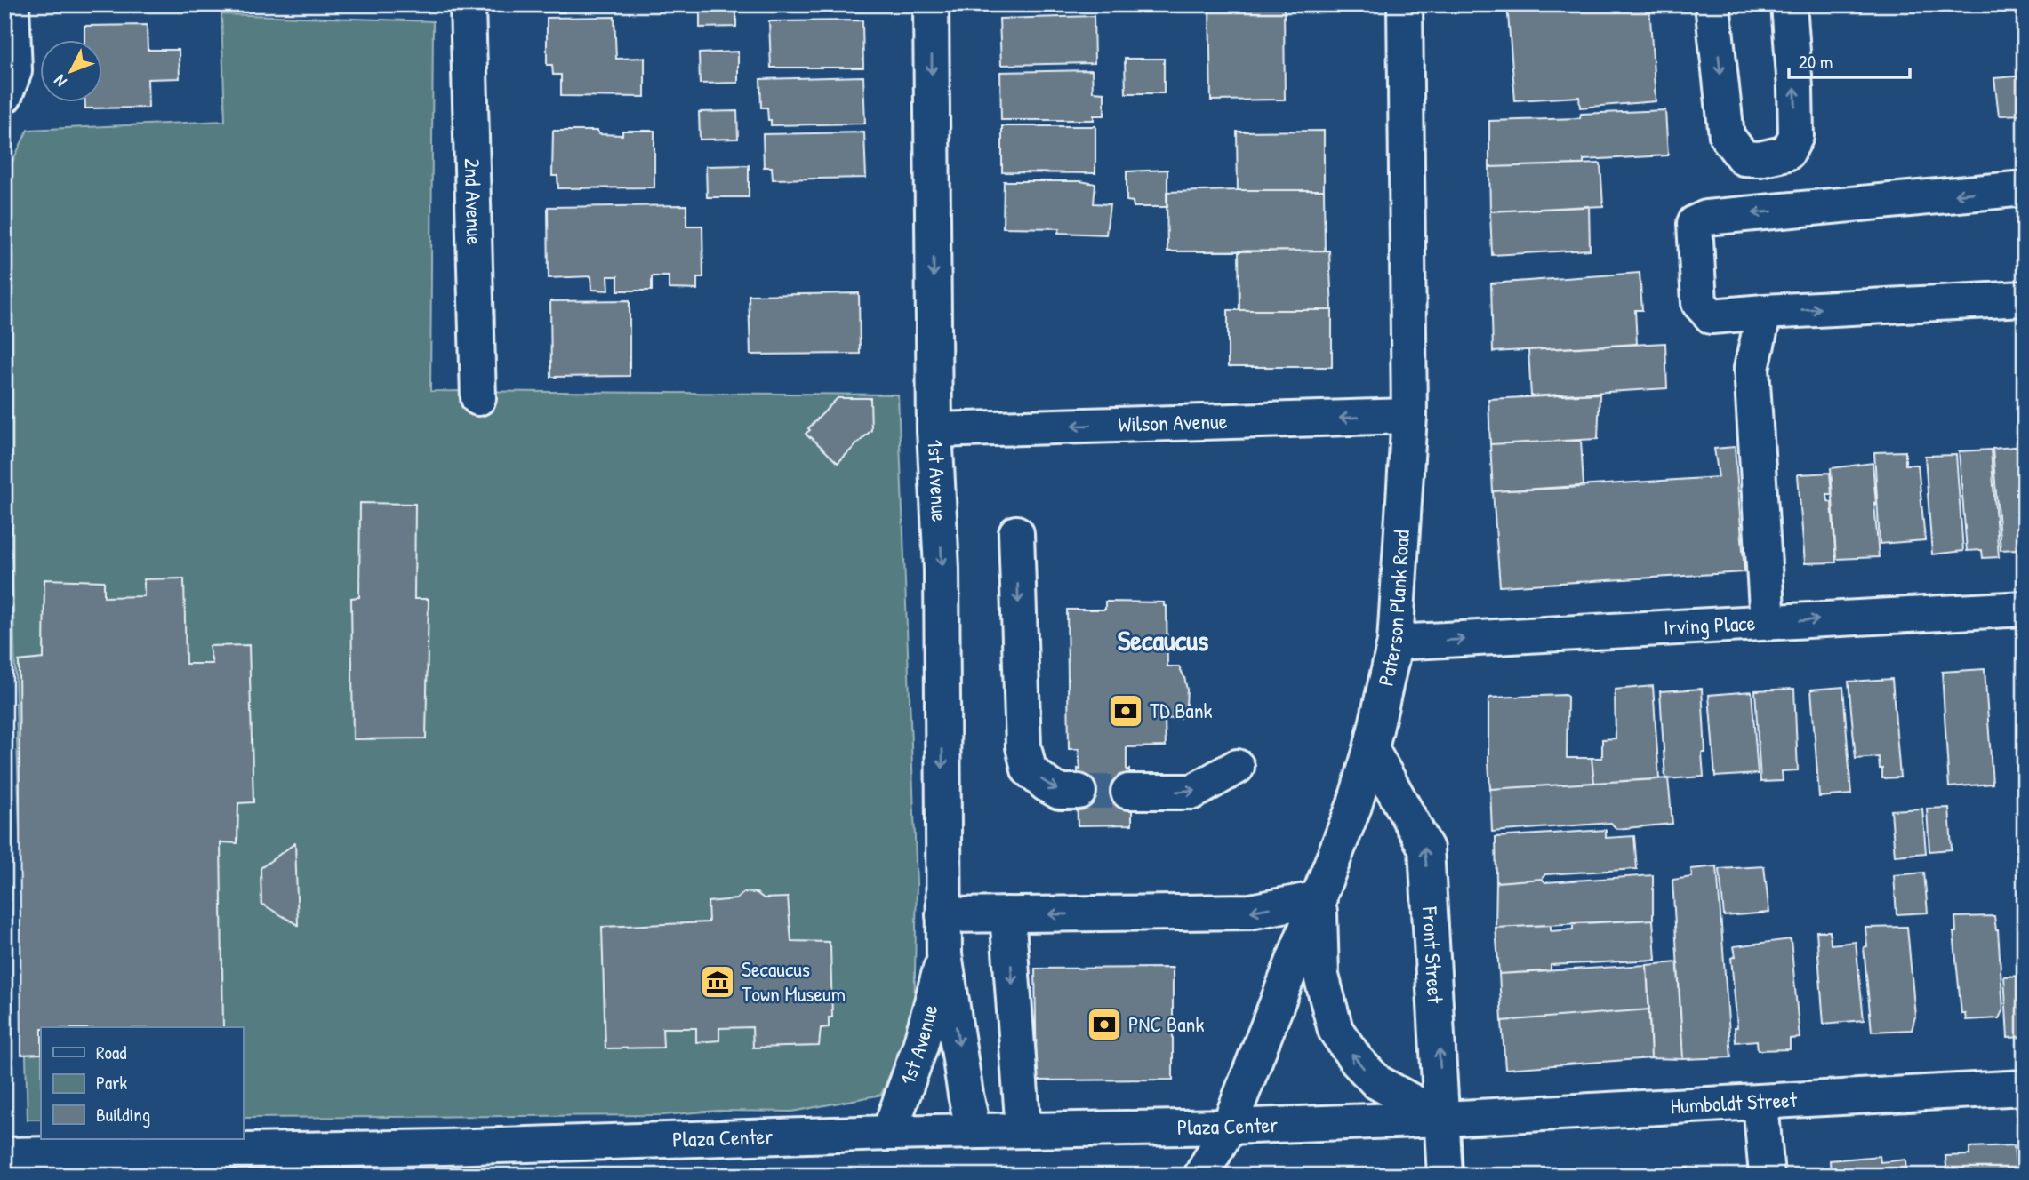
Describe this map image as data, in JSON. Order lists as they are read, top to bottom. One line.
{"streets":{"street":["2nd Avenue","Wilson Avenue","1st Avenue","Paterson Plank Road","Irving Place","Front Street","Humboldt Street","Plaza Center"]},"crossings":[["Wilson Avenue","1st Avenue"],["Wilson Avenue","Paterson Plank Road"],["1st Avenue","Plaza Center"],["Paterson Plank Road","Irving Place"],["Paterson Plank Road","Front Street"],["Paterson Plank Road","Plaza Center"],["Front Street","Humboldt Street"],["Front Street","Plaza Center"],["Humboldt Street","Plaza Center"]],"one_way":["Wilson Avenue","Irving Place","Front Street"],"districts":["Secaucus"],"places":{"bank":["TD Bank","PNC Bank"],"museum":["Secaucus Town Museum"]},"legend":["Road","Park","Building"],"scale_bar":"20 m","north":"bottom left"}
